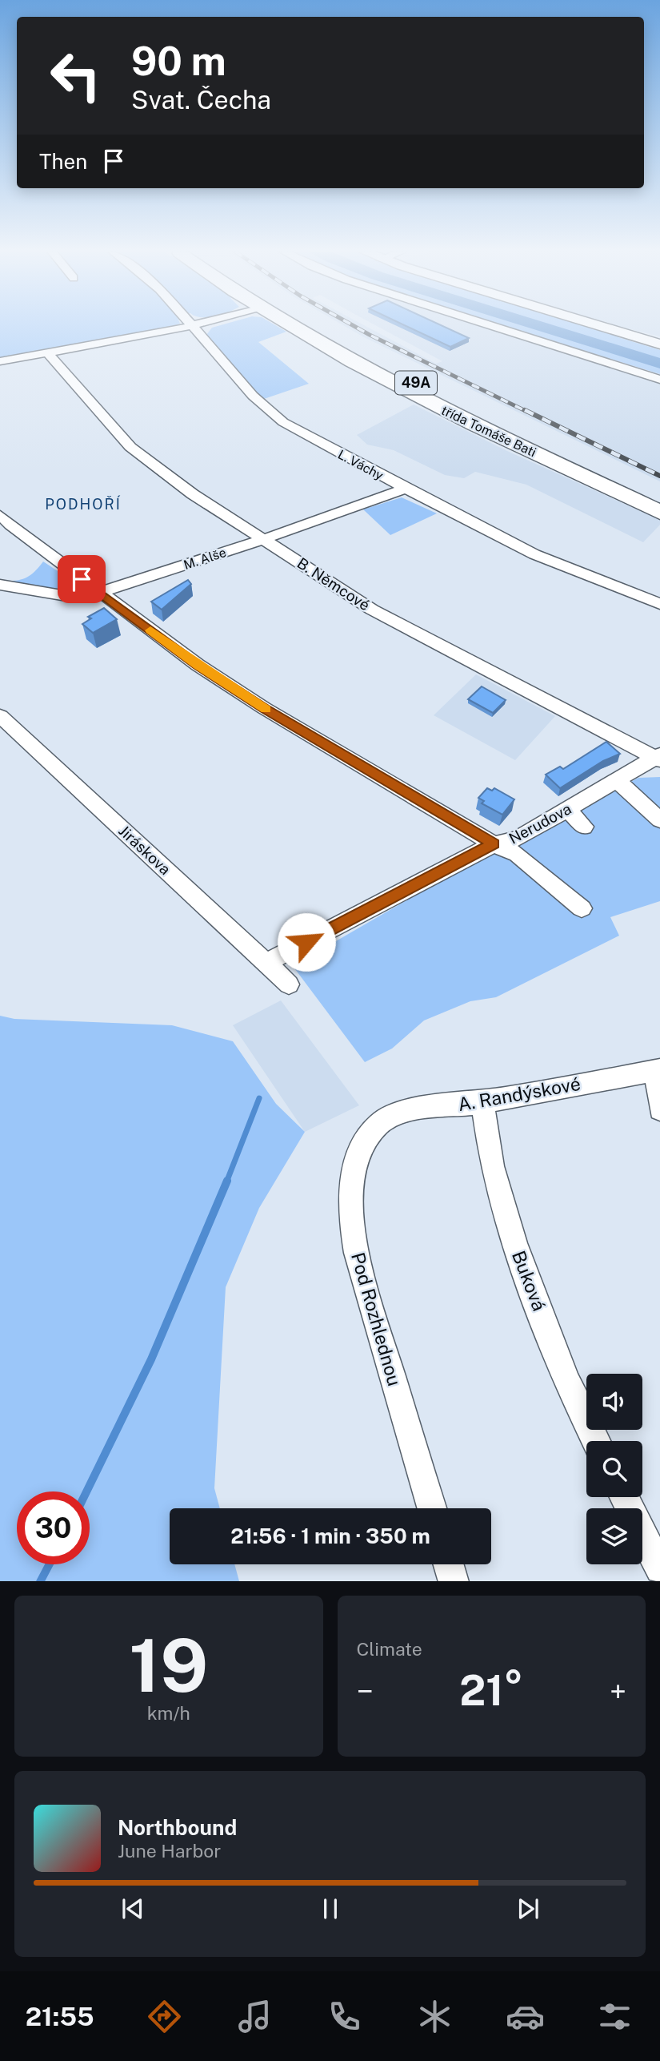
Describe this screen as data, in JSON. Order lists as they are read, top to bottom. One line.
{"streets":{"main road":["49A","třída Tomáše Bati"],"street":["L. Váchy","M. Alše","B. Němcové","Nerudova","Jiráskova","A. Randýskové","Buková","Pod Rozhlednou"]},"crossings":[["L. Váchy","M. Alše"],["M. Alše","B. Němcové"],["B. Němcové","Nerudova"],["Nerudova","Jiráskova"],["A. Randýskové","Buková"],["A. Randýskové","Pod Rozhlednou"]],"districts":["PODHOŘÍ"],"page":{"turn":["90 m","Svat. Čecha"],"then":"Then","limit":"30","trip":"21:56 · 1 min · 350 m","tile":[["19","km/h"],"Climate"],"heat":["−","21°","+"],"song":["Northbound","June Harbor"],"tabs":"21:55"}}
